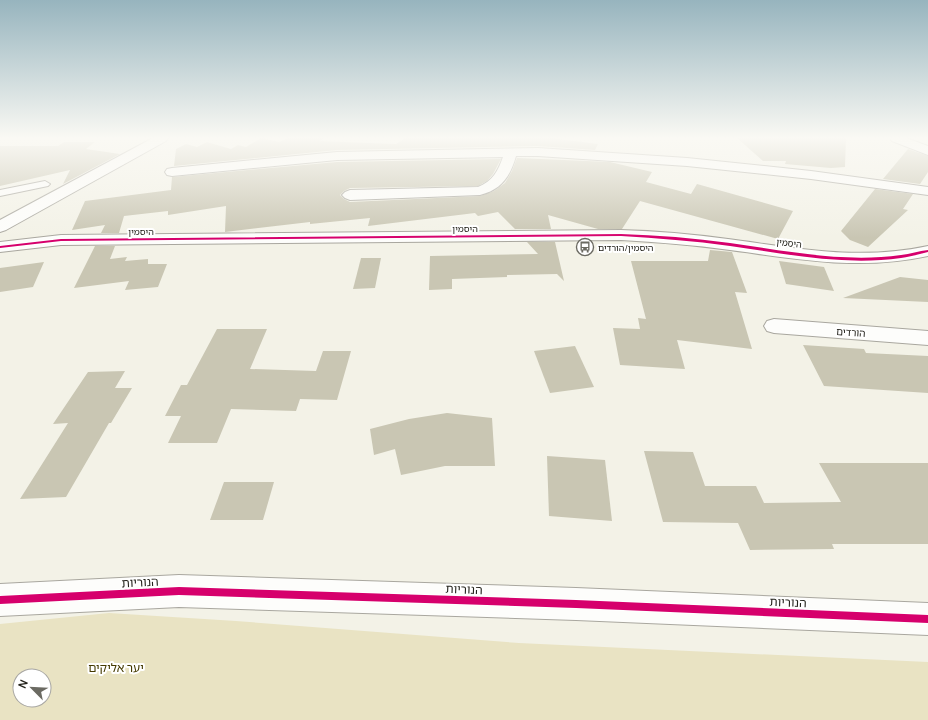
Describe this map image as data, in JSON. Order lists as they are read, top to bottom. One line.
{"streets":{"street":["היסמין","הורדים","הנוריות"]},"parks":["יער אליקים"],"places":{"bus stop":["היסמין/הורדים"]},"north":"top left"}
